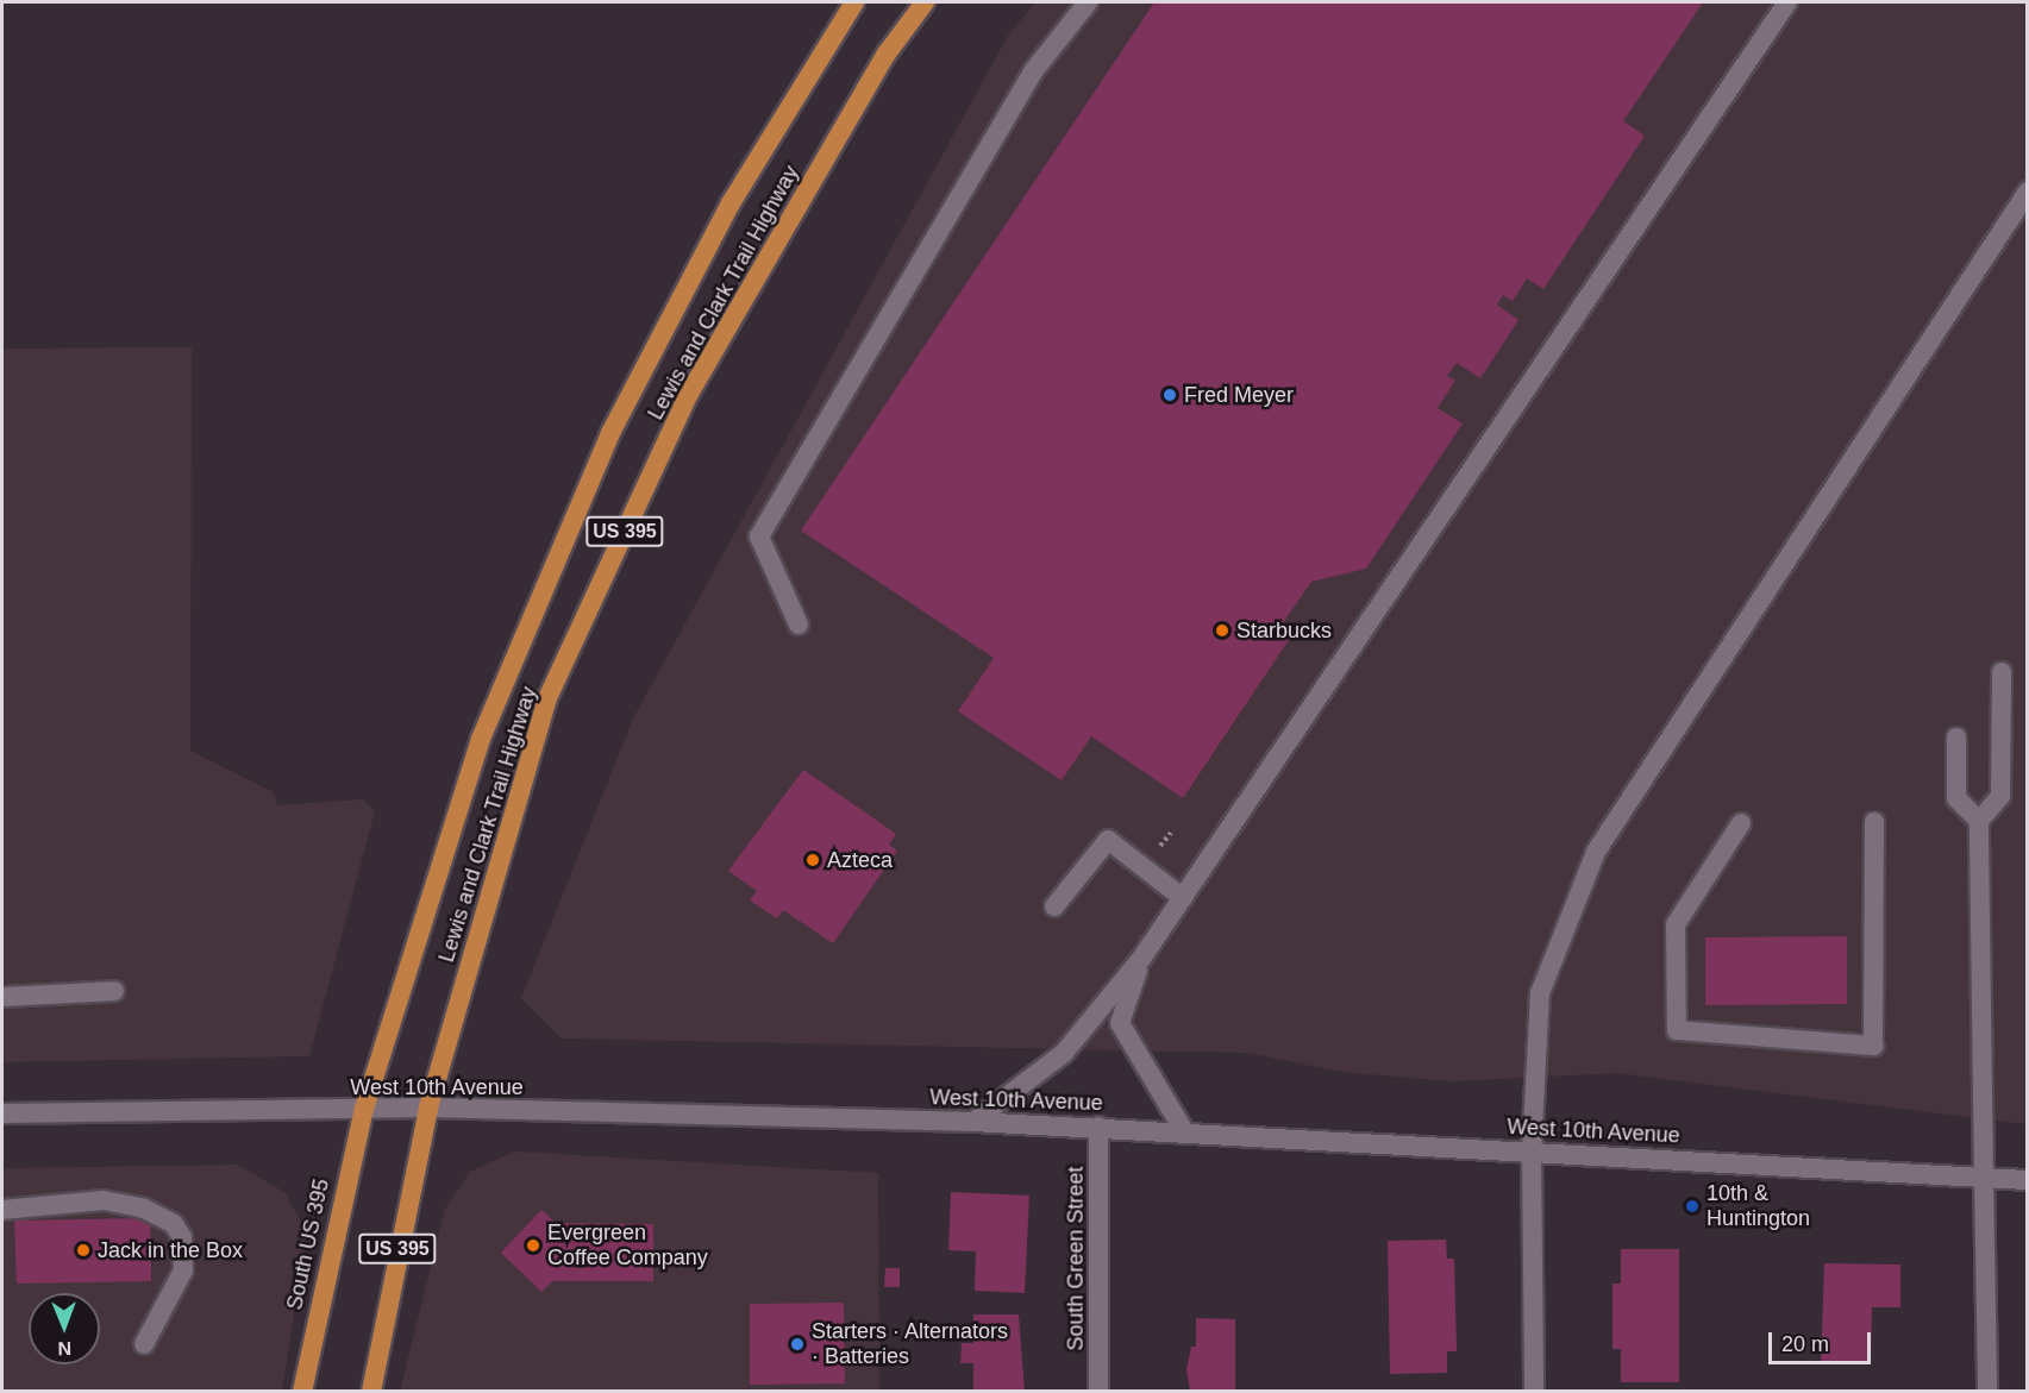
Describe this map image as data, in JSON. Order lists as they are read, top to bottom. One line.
{"streets":{"highway":["Lewis and Clark Trail Highway","US 395","South US 395"],"main road":["West 10th Avenue","South Green Street"]},"crossings":[["Lewis and Clark Trail Highway","US 395"],["Lewis and Clark Trail Highway","West 10th Avenue"],["Lewis and Clark Trail Highway","South US 395"],["US 395","West 10th Avenue"],["West 10th Avenue","South US 395"],["West 10th Avenue","South Green Street"]],"places":["Fred Meyer","Starbucks","Azteca","10th & Huntington","Evergreen Coffee Company","Jack in the Box","Starters · Alternators · Batteries"],"scale_bar":"20 m","north":"bottom"}
